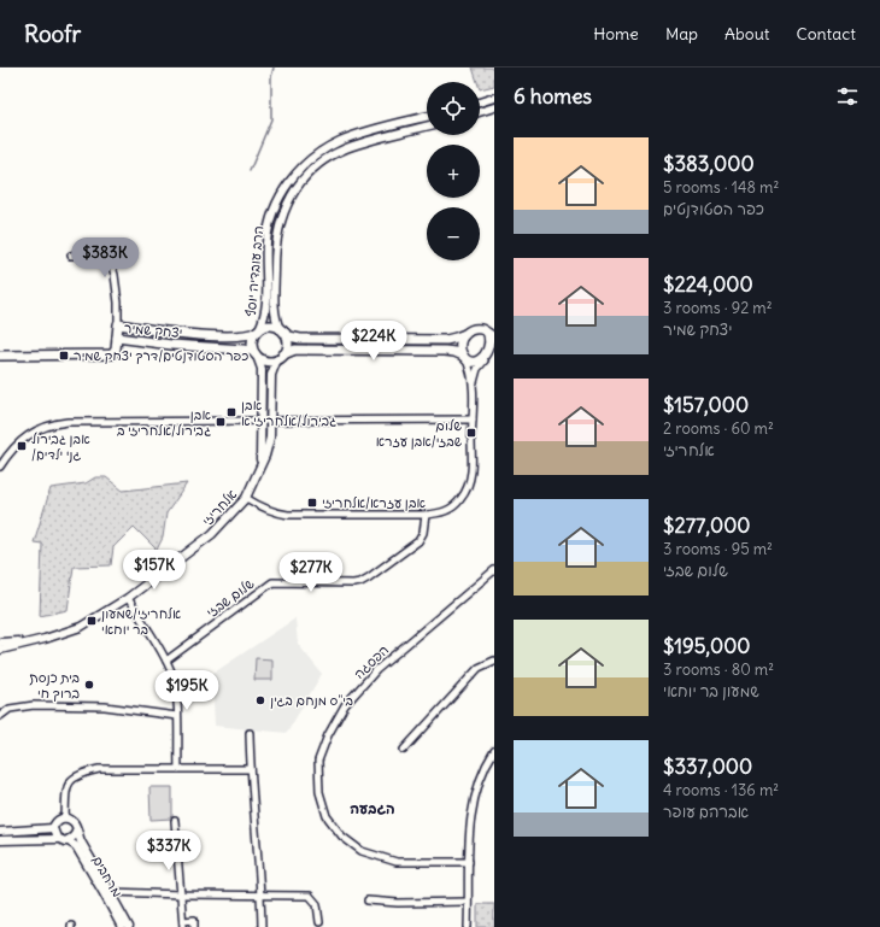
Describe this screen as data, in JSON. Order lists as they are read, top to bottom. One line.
{"streets":{"main road":["יצחק שמיר"],"street":["הרב עובדיה יוסף","אלחריזי","שלום שבזי","הפסגה","מרחבים"]},"crossings":[["הרב עובדיה יוסף","יצחק שמיר"],["הרב עובדיה יוסף","אלחריזי"],["יצחק שמיר","אלחריזי"]],"districts":["הגבעה"],"places":{"transit":["כפר הסטודנטים/דרך יצחק שמיר","אבן גבירול/אלחריזי א","אבן גבירול/אלחריזי ב","שלום שבזי/אבן עזרא","אבן גבירול /גני ילדים","אבן עזרא/אלחריזי","אלחריזי/שמעון בר יוחאי"],"other":["בית כנסת ברוך חי","בי\"ס מנחם בגין"]},"page":{"header":"Roofr","nav":["Home","Map","About","Contact"],"heading":"6 homes","map_buttons":["+","−"],"list":[{"name":"$383,000","note":"5 rooms · 148 m² · כפר הסטודנטים"},{"name":"$224,000","note":"3 rooms · 92 m² · יצחק שמיר"},{"name":"$157,000","note":"2 rooms · 60 m² · אלחריזי"},{"name":"$277,000","note":"3 rooms · 95 m² · שלום שבזי"},{"name":"$195,000","note":"3 rooms · 80 m² · שמעון בר יוחאי"},{"name":"$337,000","note":"4 rooms · 136 m² · אברהם עופר"}],"price":["$383K","$224K","$157K","$277K","$195K","$337K"]}}
